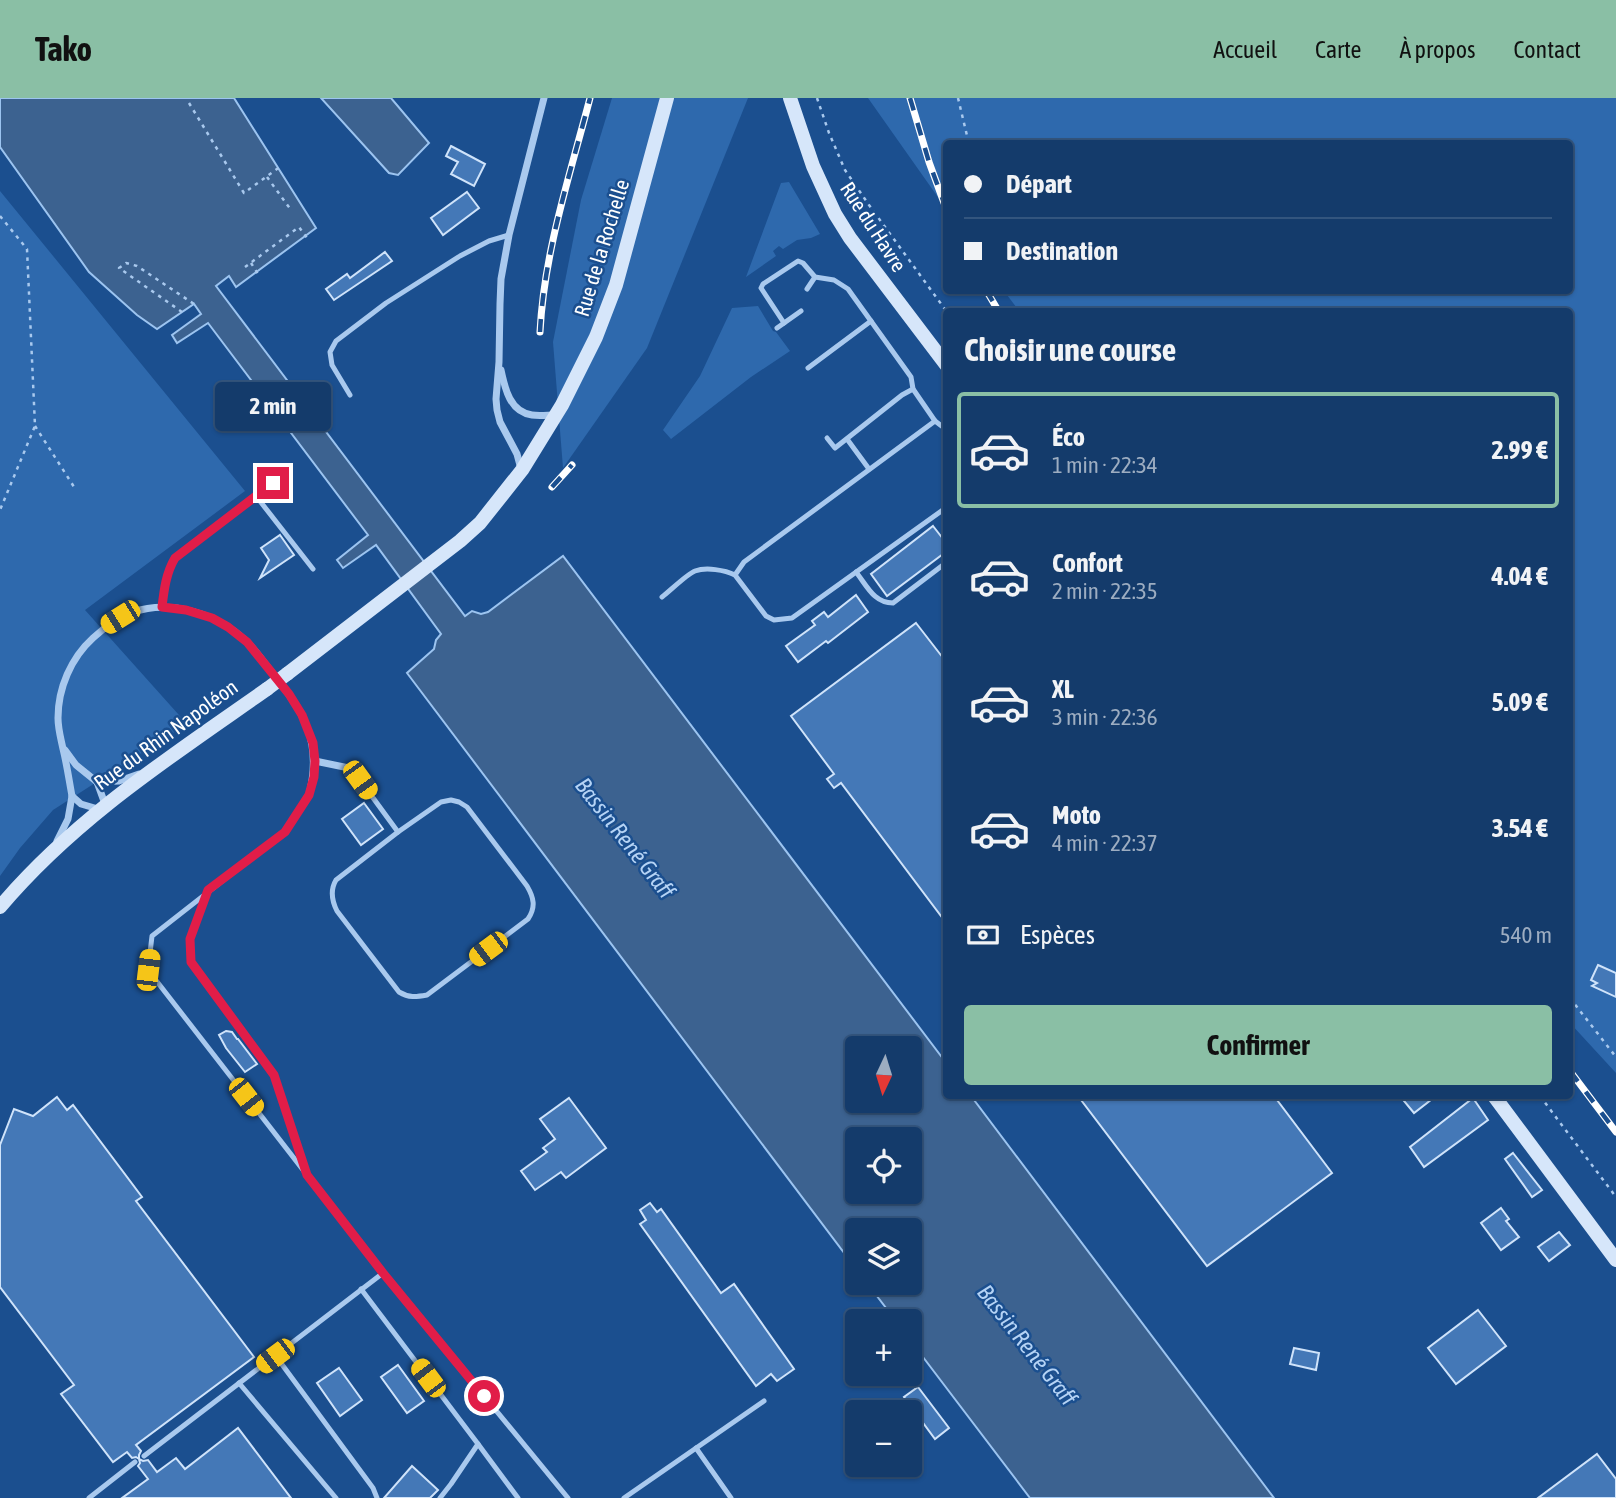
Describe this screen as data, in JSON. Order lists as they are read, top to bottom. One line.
{"streets":{"main road":["Rue du Havre","Rue de la Rochelle","Rue du Rhin Napoléon"]},"crossings":[["Rue de la Rochelle","Rue du Rhin Napoléon"]],"water":["Bassin René Graff"],"north":"bottom","page":{"header":"Tako","nav":["Accueil","Carte","À propos","Contact"],"banner":["Départ","Destination"],"heading":"Choisir une course","bubble":"2 min","list":[{"name":"Éco","note":"1 min · 22:34","value":"2.99 €"},{"name":"Confort","note":"2 min · 22:35","value":"4.04 €"},{"name":"XL","note":"3 min · 22:36","value":"5.09 €"},{"name":"Moto","note":"4 min · 22:37","value":"3.54 €"}],"pay":["Espèces","540 m"],"buttons":"Confirmer","map_buttons":["+","−"]}}
